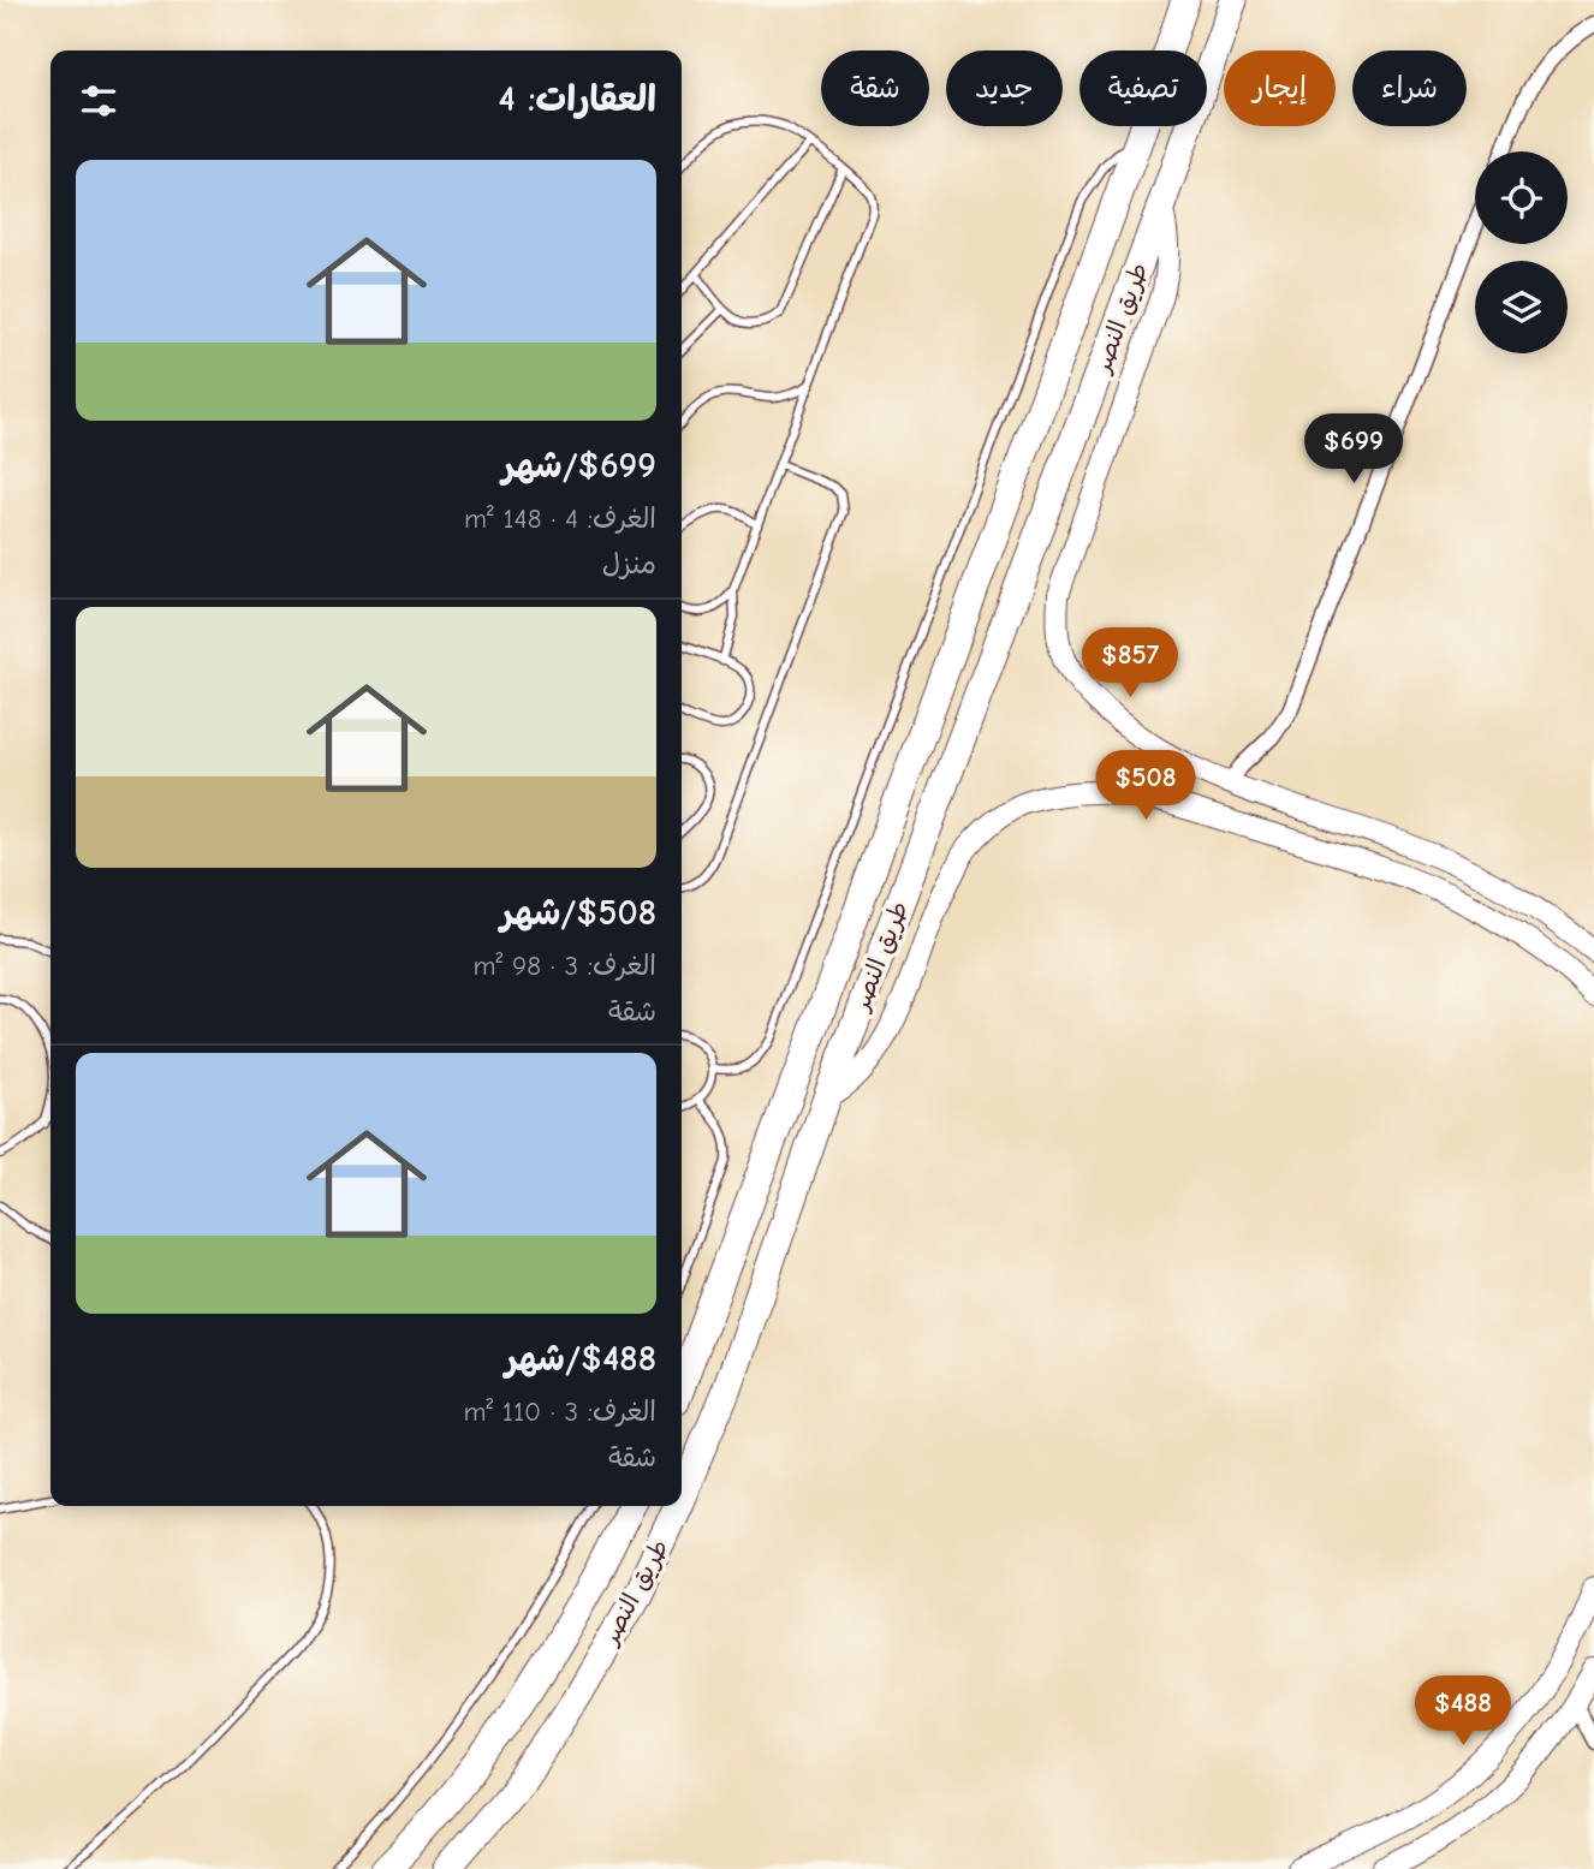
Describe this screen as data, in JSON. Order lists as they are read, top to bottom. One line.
{"streets":{"highway":["طريق النصر"]},"page":{"chip":["شراء","إيجار","تصفية","جديد","شقة"],"heading":"العقارات: 4","list":[{"name":"$699/شهر","note":"الغرف: 4 · 148 m² · منزل"},{"name":"$508/شهر","note":"الغرف: 3 · 98 m² · شقة"},{"name":"$488/شهر","note":"الغرف: 3 · 110 m² · شقة"}],"price":["$699","$857","$508","$488"]}}
